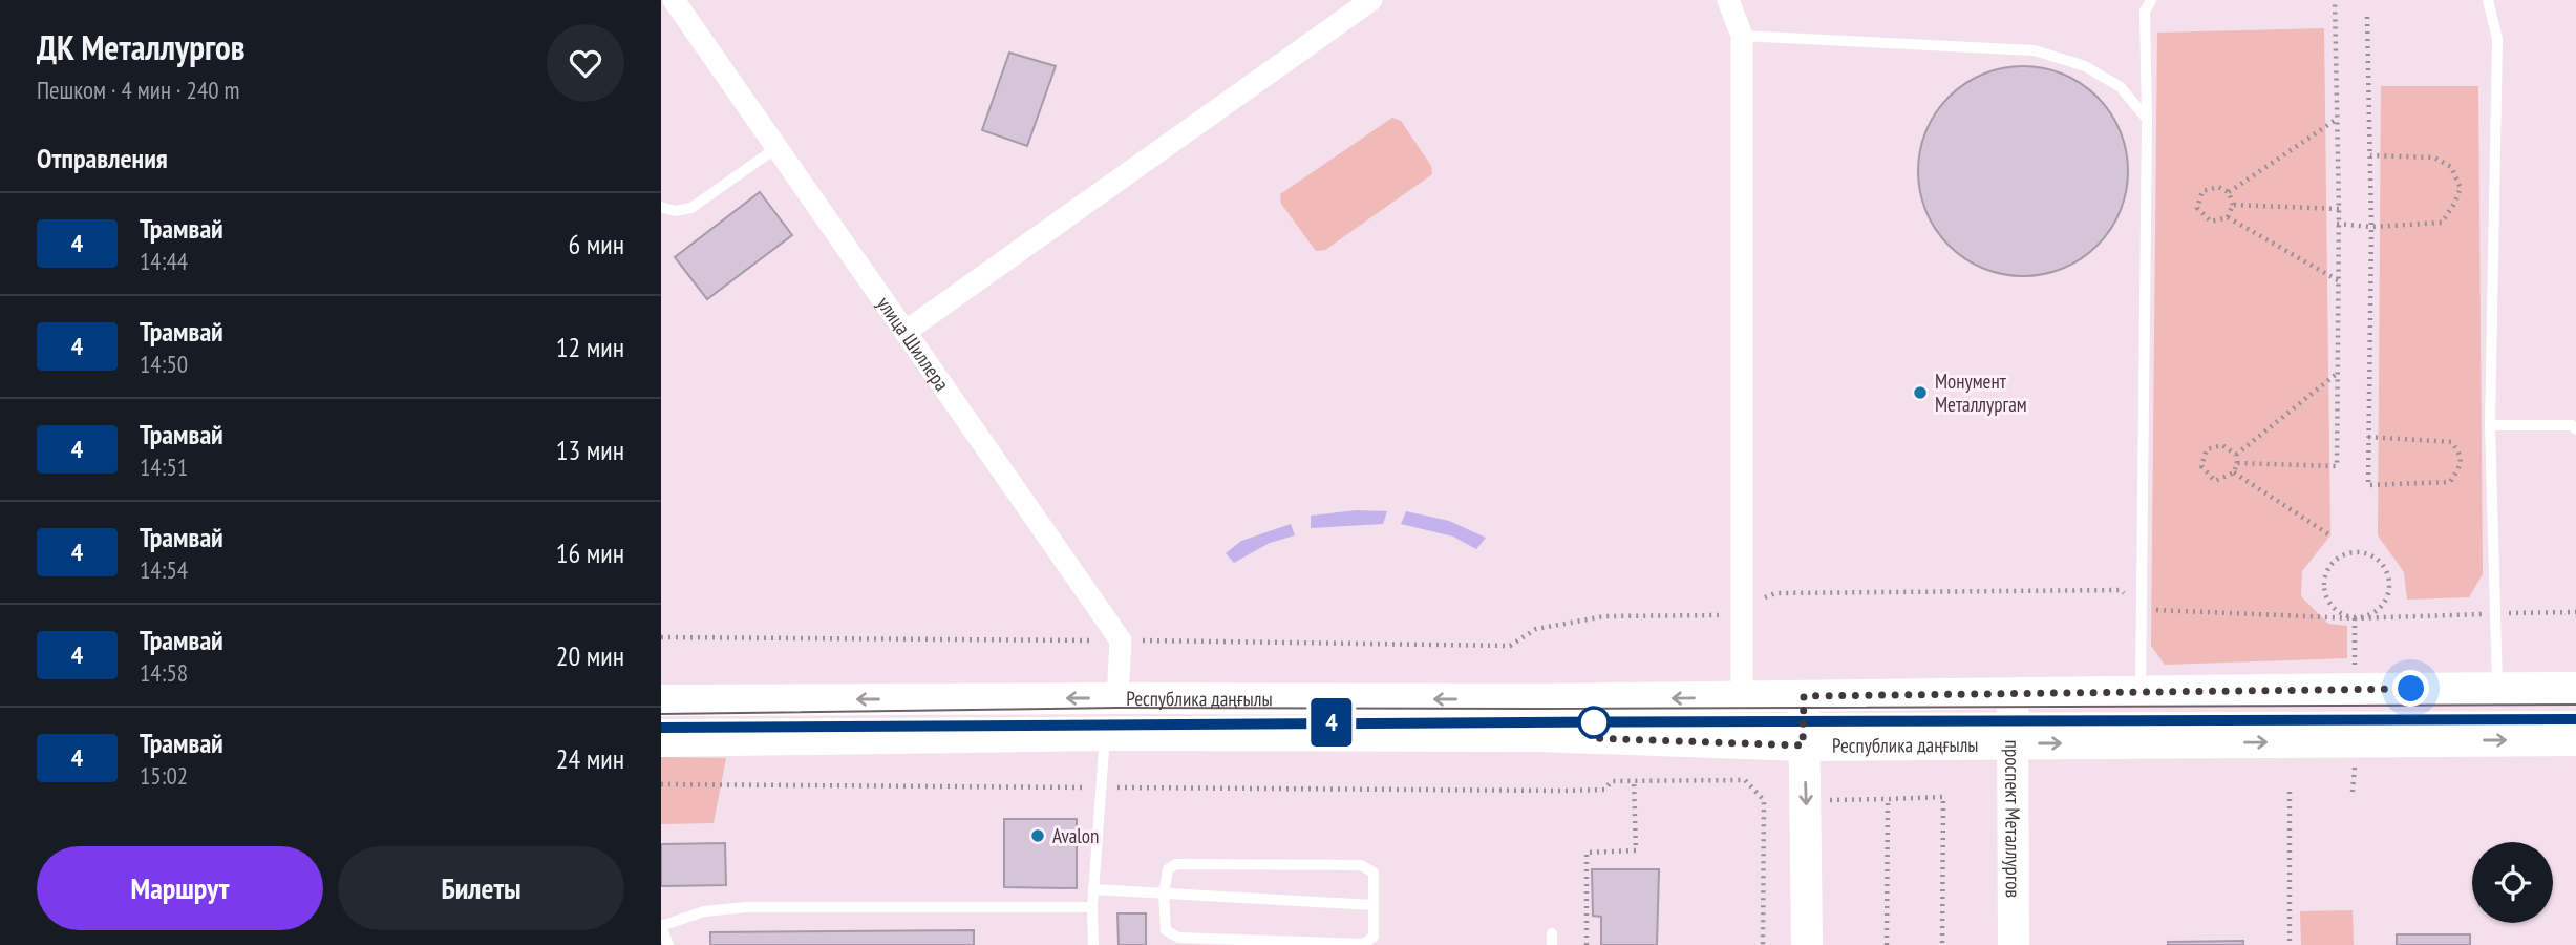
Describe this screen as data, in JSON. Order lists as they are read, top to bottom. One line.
{"streets":{"main road":["Республика даңғылы","проспект Металлургов"],"street":["улица Шиллера"]},"crossings":[["Республика даңғылы","проспект Металлургов"]],"places":["Монумент Металлургам","Avalon"],"lines":["tram line 4"],"page":{"heading":[["ДК Металлургов","Пешком · 4 мин · 240 m"],"Отправления"],"on_map":"4","list":[{"mark":"4","name":"Трамвай","note":"14:44","value":"6 мин"},{"mark":"4","name":"Трамвай","note":"14:50","value":"12 мин"},{"mark":"4","name":"Трамвай","note":"14:51","value":"13 мин"},{"mark":"4","name":"Трамвай","note":"14:54","value":"16 мин"},{"mark":"4","name":"Трамвай","note":"14:58","value":"20 мин"},{"mark":"4","name":"Трамвай","note":"15:02","value":"24 мин"}],"buttons":["Маршрут","Билеты"]}}
